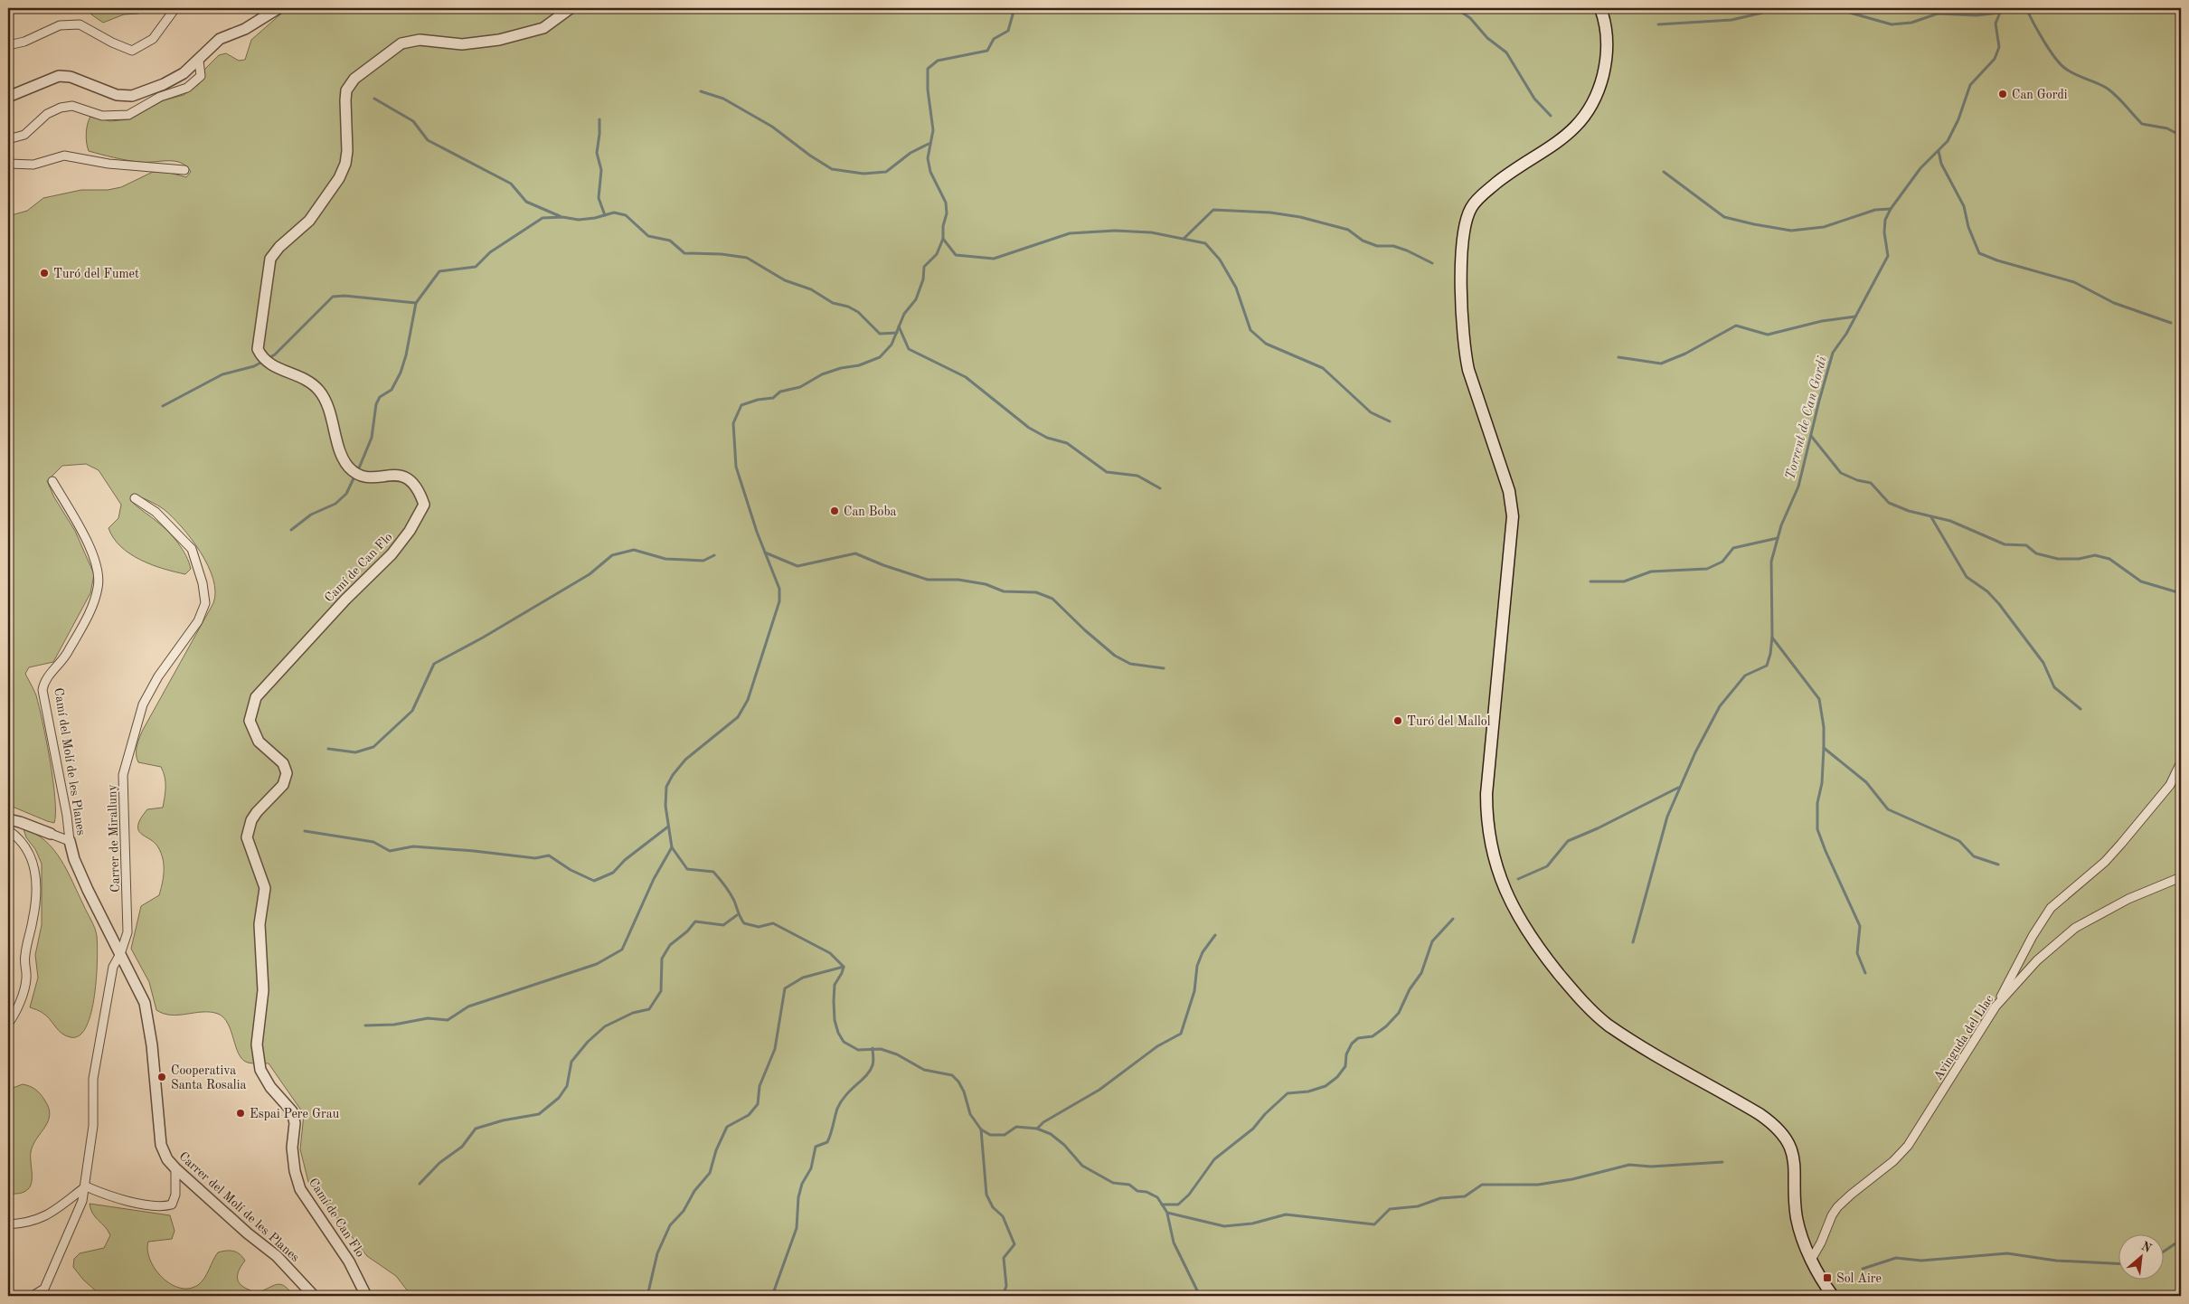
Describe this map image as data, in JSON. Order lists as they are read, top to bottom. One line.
{"streets":{"street":["Camí de Can Flo","Camí del Molí de les Planes","Carrer de Miralluny","Avinguda del Llac","Carrer del Molí de les Planes"]},"crossings":[["Camí del Molí de les Planes","Carrer de Miralluny"],["Camí del Molí de les Planes","Carrer del Molí de les Planes"],["Carrer de Miralluny","Carrer del Molí de les Planes"]],"water":["Torrent de Can Gordi"],"places":{"other":["Can Gordi","Turó del Fumet","Can Boba","Turó del Mallol","Cooperativa Santa Rosalia","Espai Pere Grau"],"transit":["Sol Aire"]},"north":"top right"}
